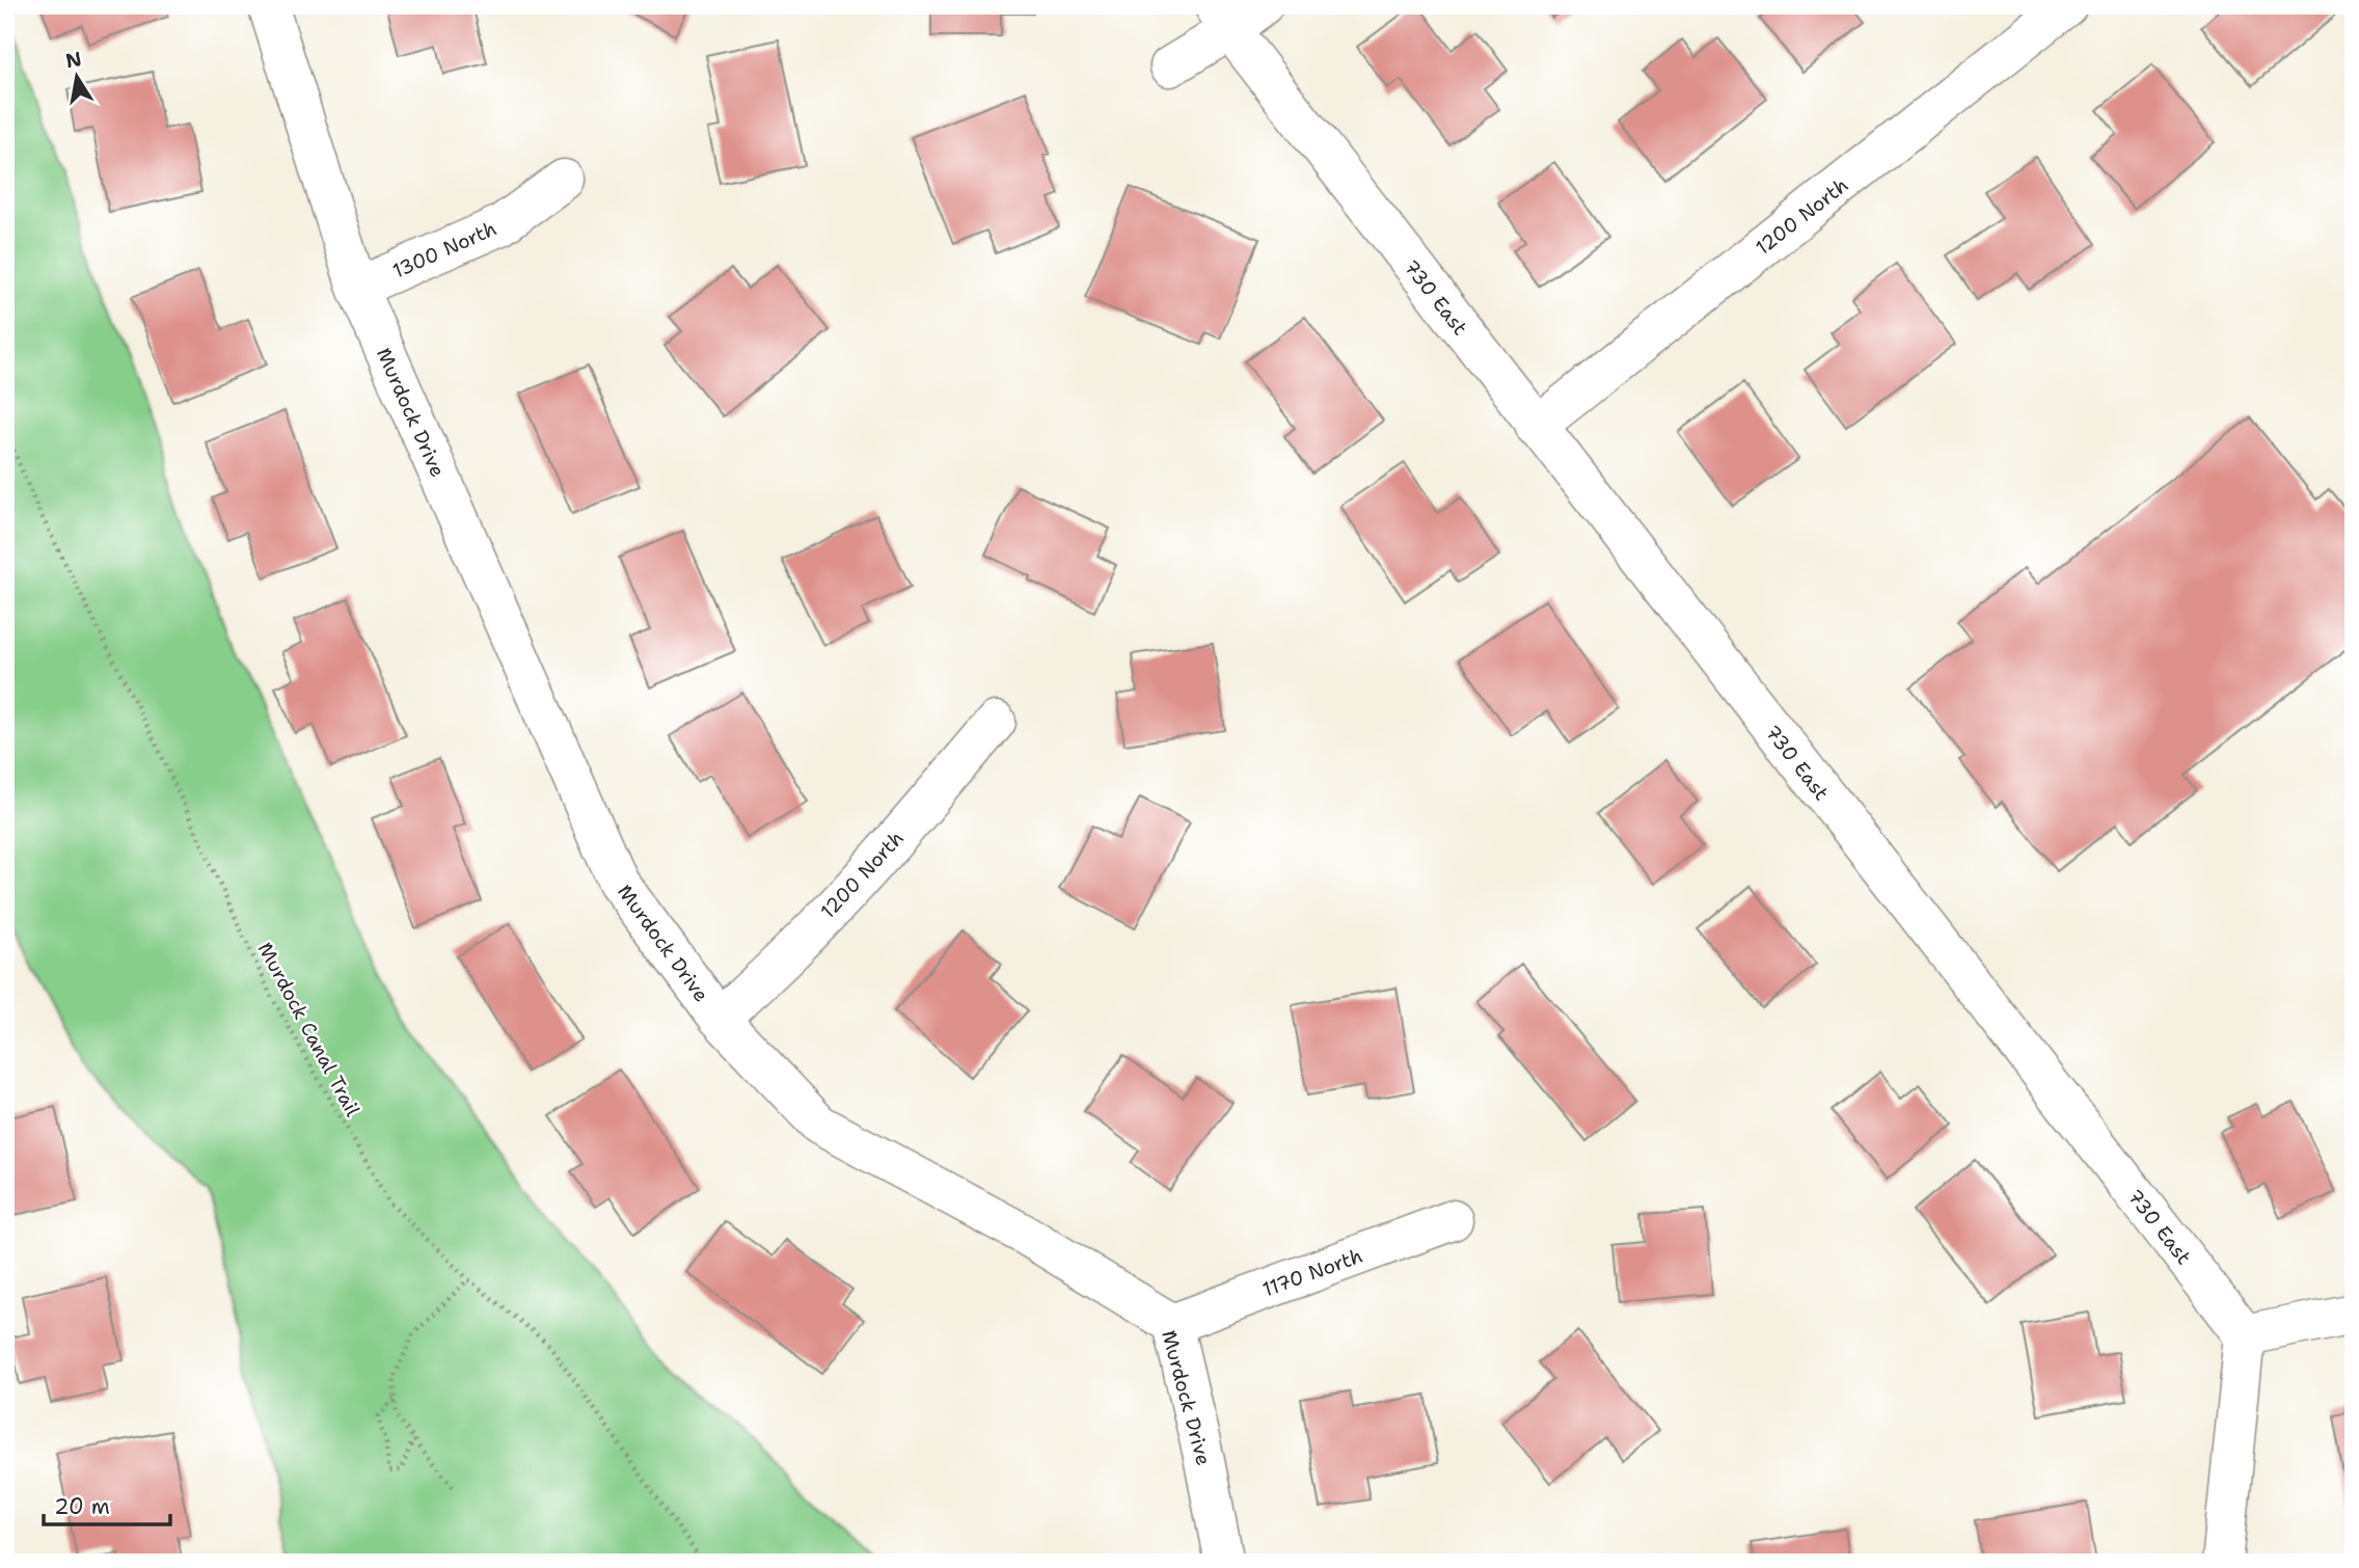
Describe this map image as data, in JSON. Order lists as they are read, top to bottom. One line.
{"streets":{"street":["1200 North","1300 North","730 East","Murdock Drive","1170 North"],"path":["Murdock Canal Trail"]},"crossings":[["1200 North","730 East"],["1200 North","Murdock Drive"],["1300 North","Murdock Drive"],["Murdock Drive","1170 North"]],"scale_bar":"20 m","north":"top"}
